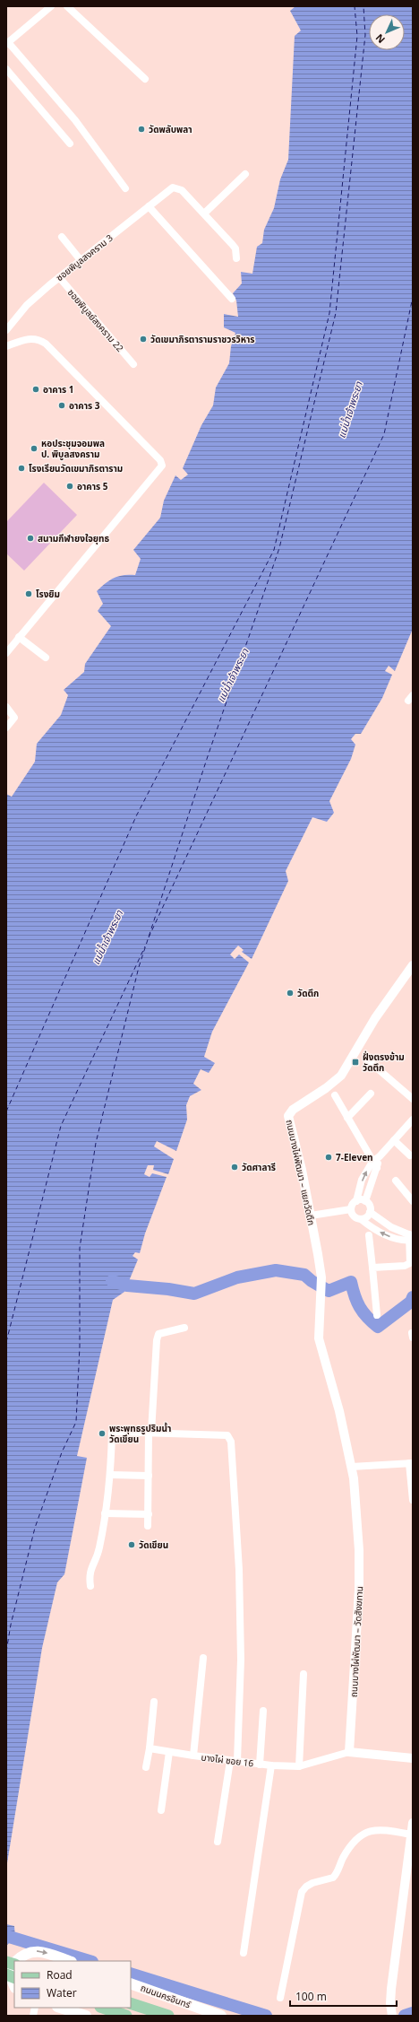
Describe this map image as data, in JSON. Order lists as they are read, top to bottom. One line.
{"streets":{"main road":["ถนนนครอินทร์"],"street":["ซอยพิบูลสงคราม 3","ซอยพิบูลย์สงคราม 22","ถนนบางไผ่พัฒนา – แยกวัดตึก","ถนนบางไผ่พัฒนา – วัดสังฆทาน","บางไผ่ ซอย 16"]},"crossings":[["ซอยพิบูลสงคราม 3","ซอยพิบูลย์สงคราม 22"],["ถนนบางไผ่พัฒนา – แยกวัดตึก","ถนนบางไผ่พัฒนา – วัดสังฆทาน"],["ถนนบางไผ่พัฒนา – วัดสังฆทาน","บางไผ่ ซอย 16"]],"water":["แม่น้ำเจ้าพระยา"],"places":{"other":["วัดพลับพลา","วัดเขมาภิรตารามราชวรวิหาร","อาคาร 1","อาคาร 3","หอประชุมจอมพล ป. พิบูลสงคราม","โรงเรียนวัดเขมาภิรตาราม","อาคาร 5","สนามกีฬายงใจยุทธ","โรงยิม","วัดตึก","7-Eleven","วัดศาลารี","พระพุทธรูปริมน้ำ วัดเขียน","วัดเขียน"],"transit":["ฝั่งตรงข้าม วัดตึก"]},"legend":["Road","Water"],"scale_bar":"100 m","north":"bottom left"}
